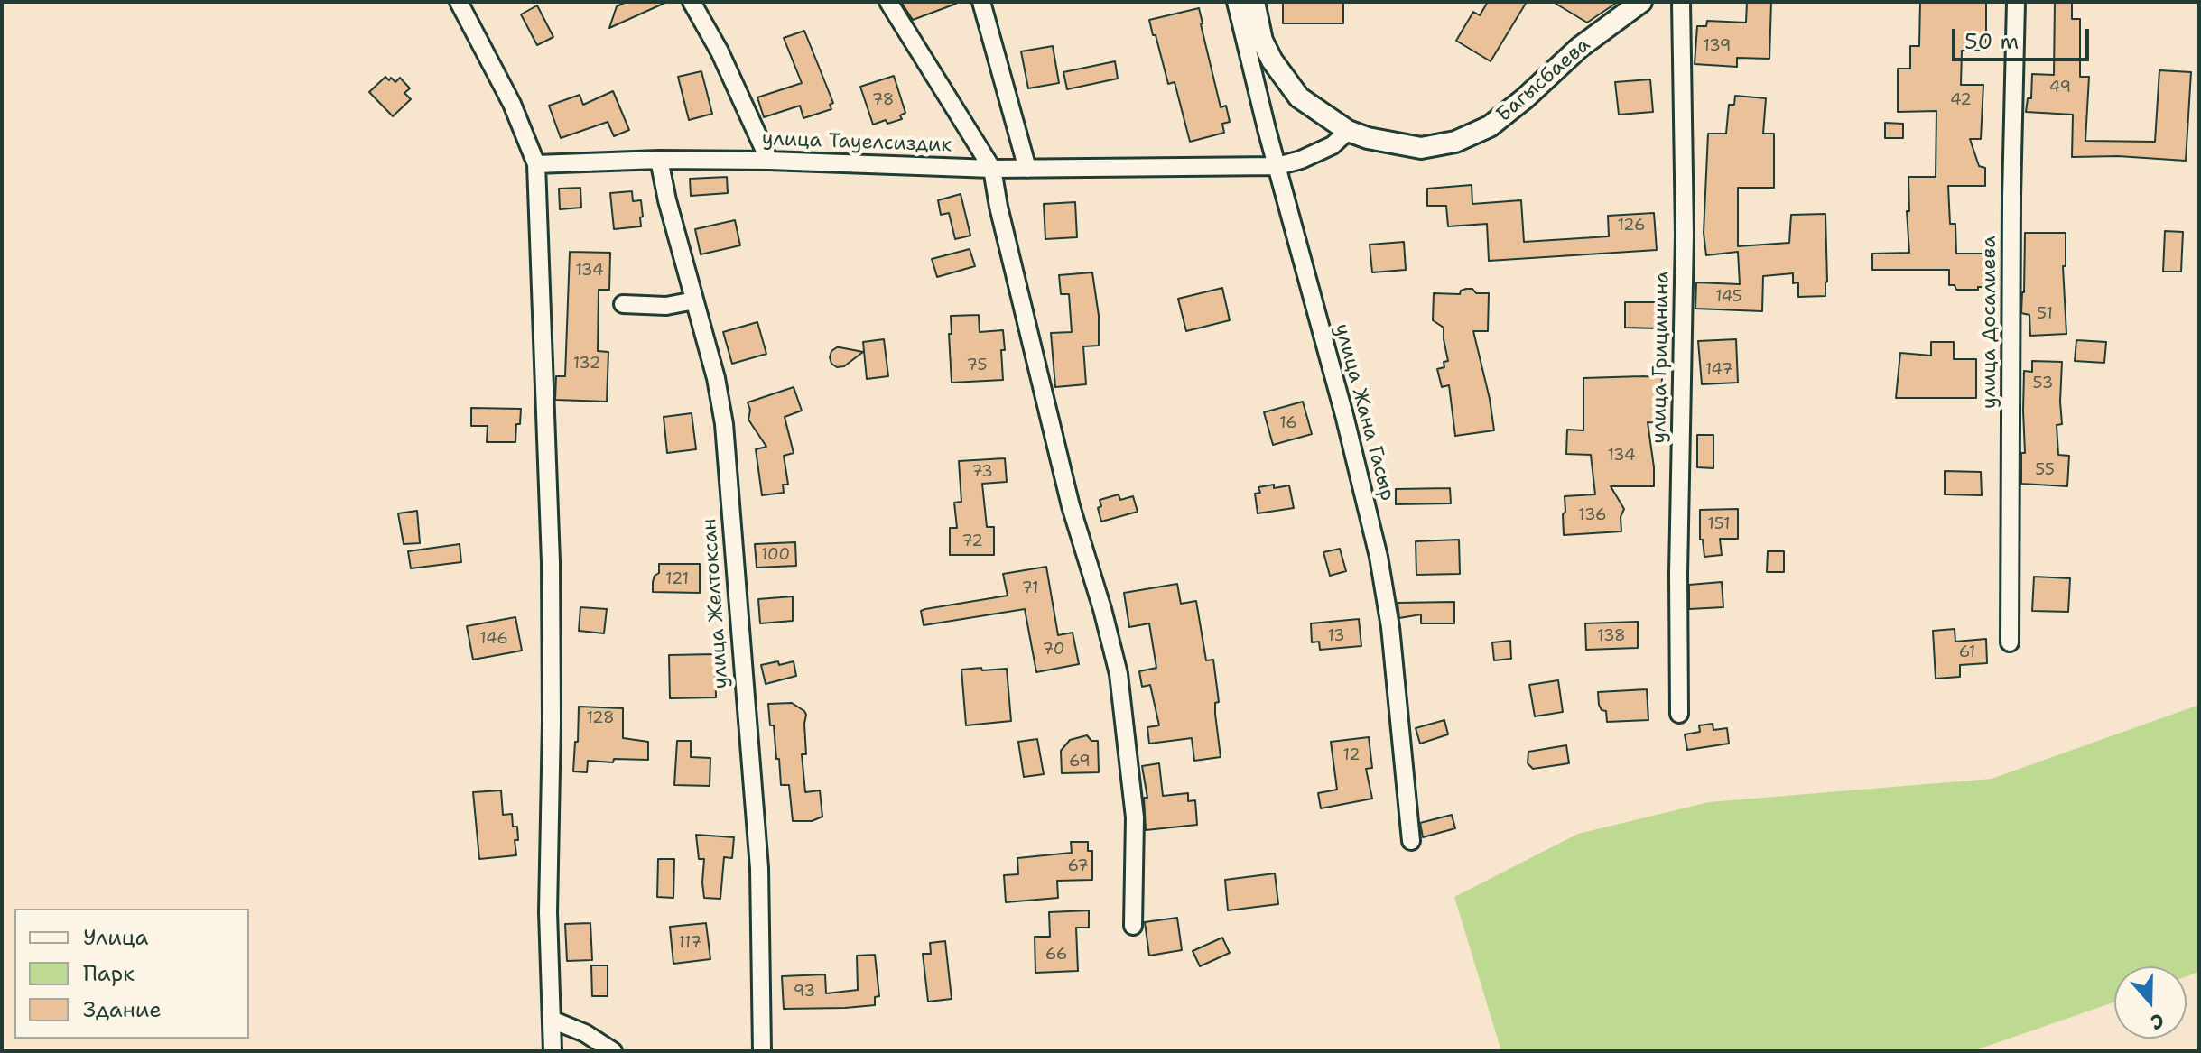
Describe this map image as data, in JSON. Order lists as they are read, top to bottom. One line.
{"streets":{"street":["Багысбаева","улица Тауелсиздик","улица Досалиева","улица Грицинина","улица Жана Гасыр","улица Желтоксан"]},"crossings":[["Багысбаева","улица Тауелсиздик"],["улица Тауелсиздик","улица Жана Гасыр"],["улица Тауелсиздик","улица Желтоксан"]],"house_numbers":["139","49","78","42","126","134","145","51","132","75","147","53","16","134","55","73","136","151","72","100","121","71","13","138","146","70","61","128","12","69","67","117","66","93"],"legend":["Улица","Парк","Здание"],"scale_bar":"50 m","north":"bottom"}
